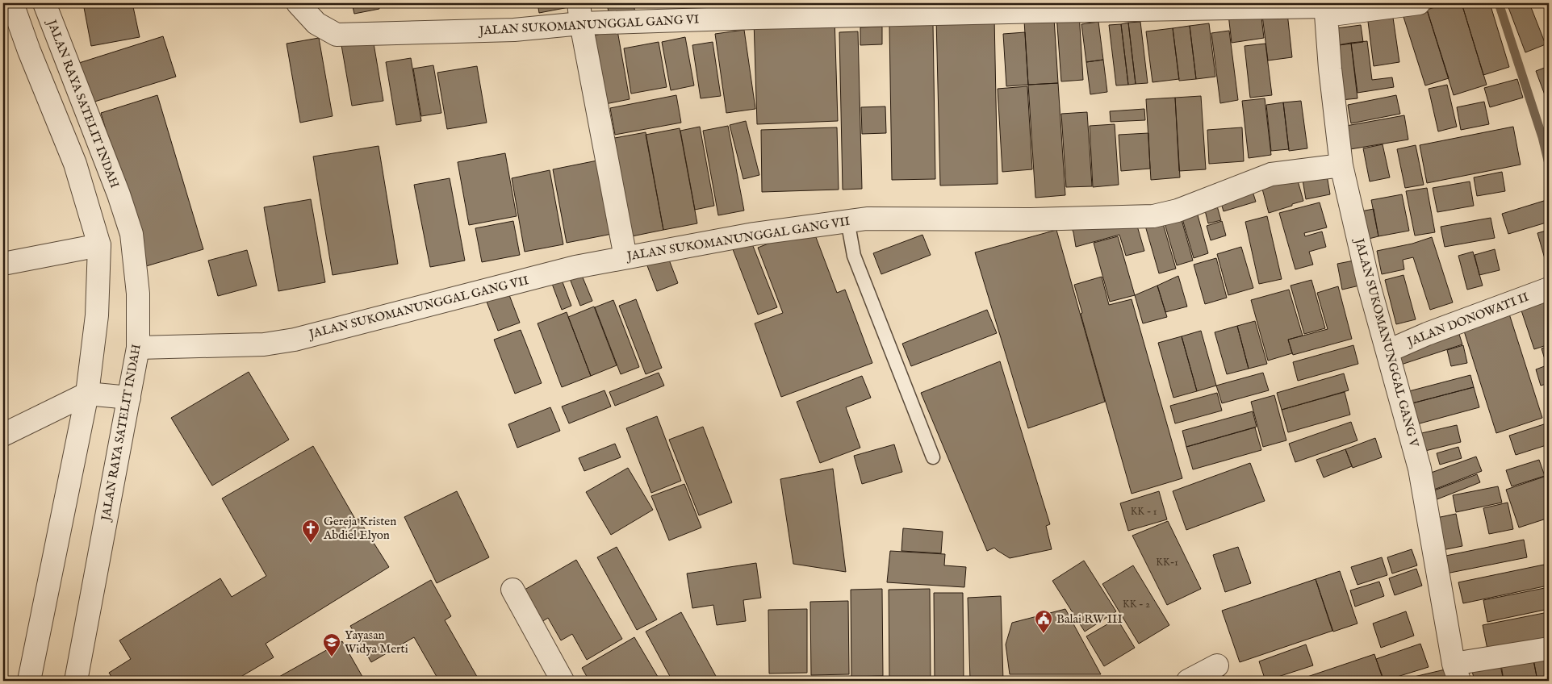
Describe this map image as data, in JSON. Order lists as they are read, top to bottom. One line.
{"streets":{"street":["JALAN SUKOMANUNGGAL GANG VI","JALAN RAYA SATELIT INDAH","JALAN SUKOMANUNGGAL GANG VII","JALAN DONOWATI II","JALAN SUKOMANUNGGAL GANG V"]},"crossings":[["JALAN SUKOMANUNGGAL GANG VI","JALAN SUKOMANUNGGAL GANG V"],["JALAN RAYA SATELIT INDAH","JALAN SUKOMANUNGGAL GANG VII"],["JALAN SUKOMANUNGGAL GANG VII","JALAN SUKOMANUNGGAL GANG V"],["JALAN DONOWATI II","JALAN SUKOMANUNGGAL GANG V"]],"places":{"church":["Gereja Kristen Abdiel Elyon"],"public building":["Balai RW III"],"school or university":["Yayasan Widya Merti"]},"house_numbers":["KK - 1","KK-1","KK - 2"]}
